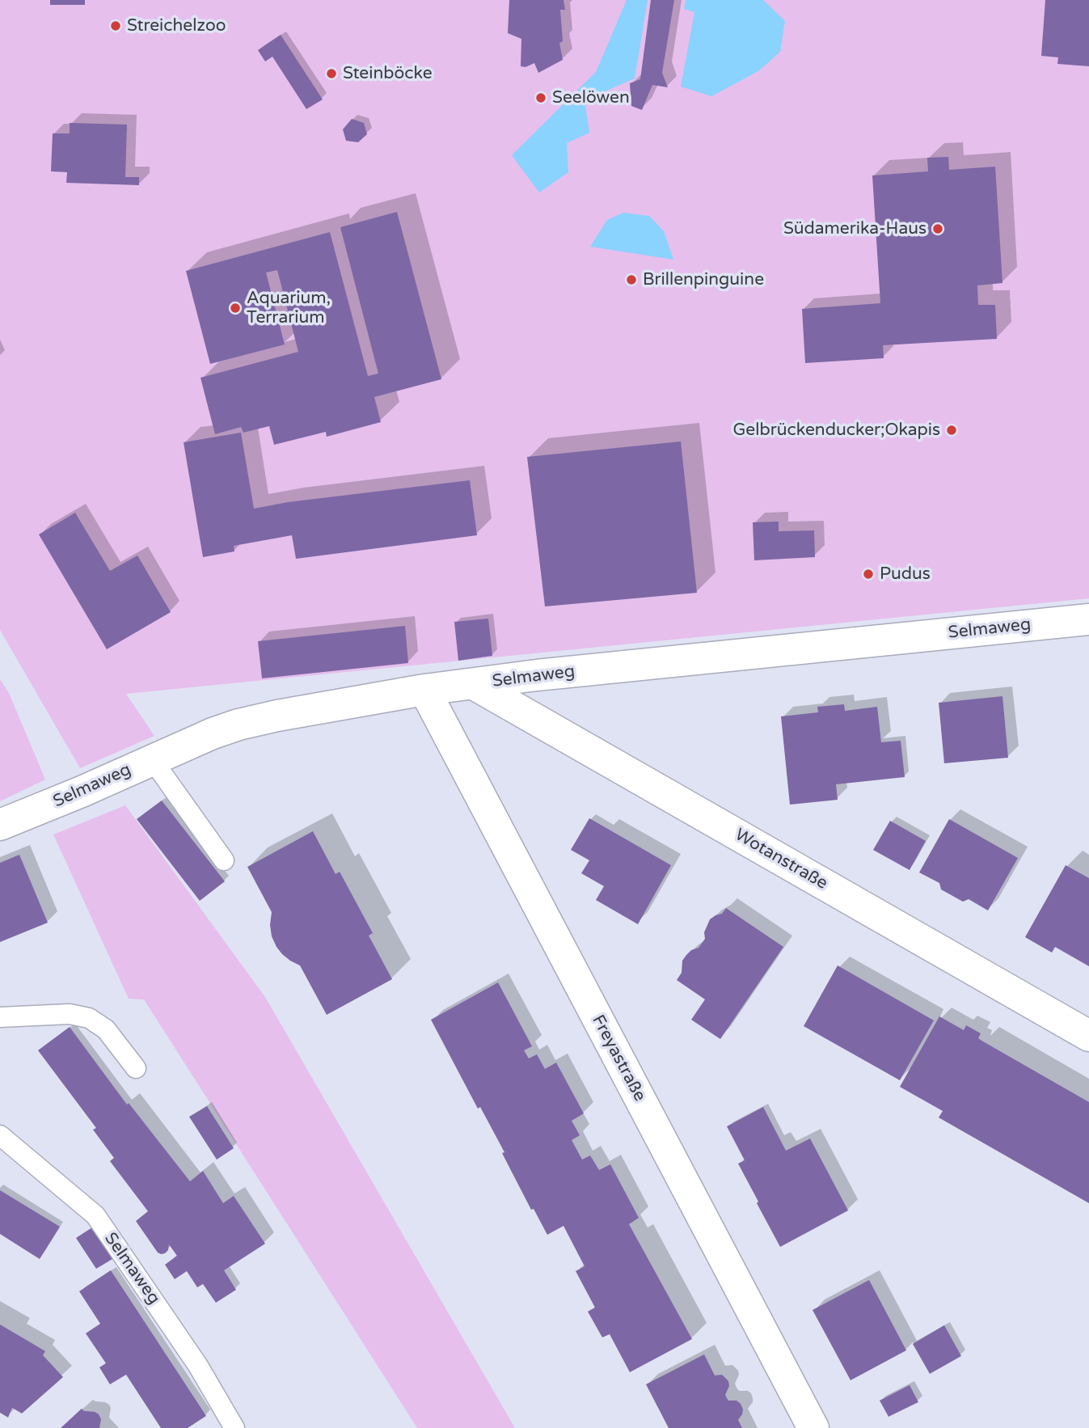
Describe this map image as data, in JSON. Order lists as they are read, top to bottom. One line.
{"streets":{"street":["Selmaweg","Wotanstraße","Freyastraße"]},"crossings":[["Selmaweg","Wotanstraße"],["Selmaweg","Freyastraße"]],"places":["Streichelzoo","Steinböcke","Seelöwen","Südamerika-Haus","Brillenpinguine","Aquarium, Terrarium","Gelbrückenducker;Okapis","Pudus"]}
